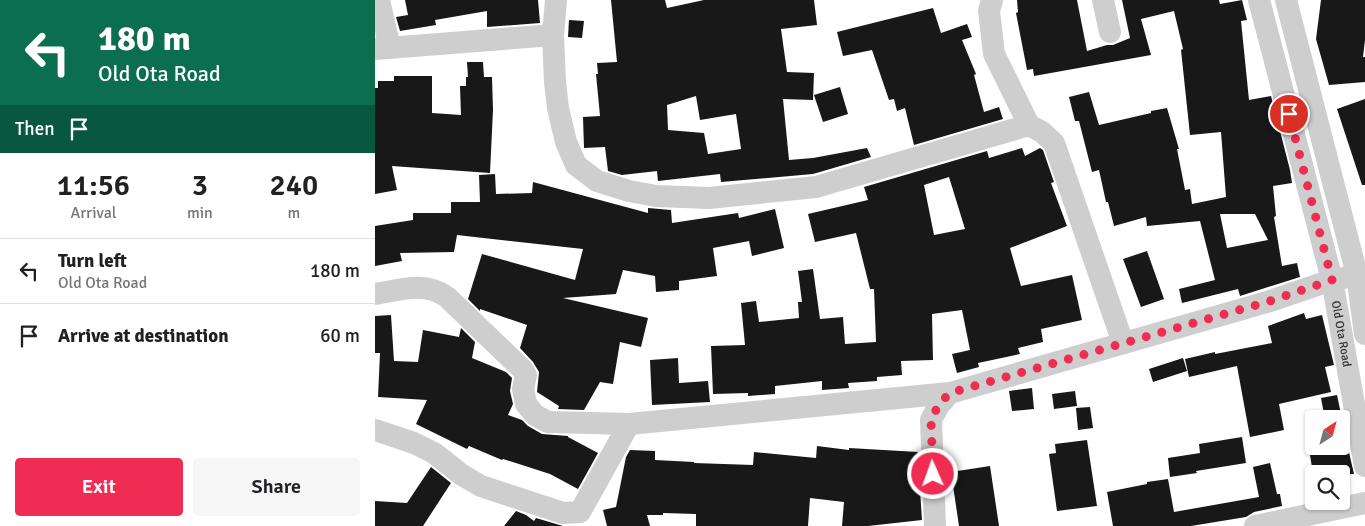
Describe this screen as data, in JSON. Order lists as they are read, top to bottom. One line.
{"streets":{"street":["Old Ota Road"]},"north":"top right","page":{"turn":["180 m","Old Ota Road"],"then":"Then","eta":["11:56","Arrival","3","min","240","m"],"list":[{"name":"Turn left","note":"Old Ota Road","value":"180 m"},{"name":"Arrive at destination","value":"60 m"}],"buttons":["Exit","Share"]}}
